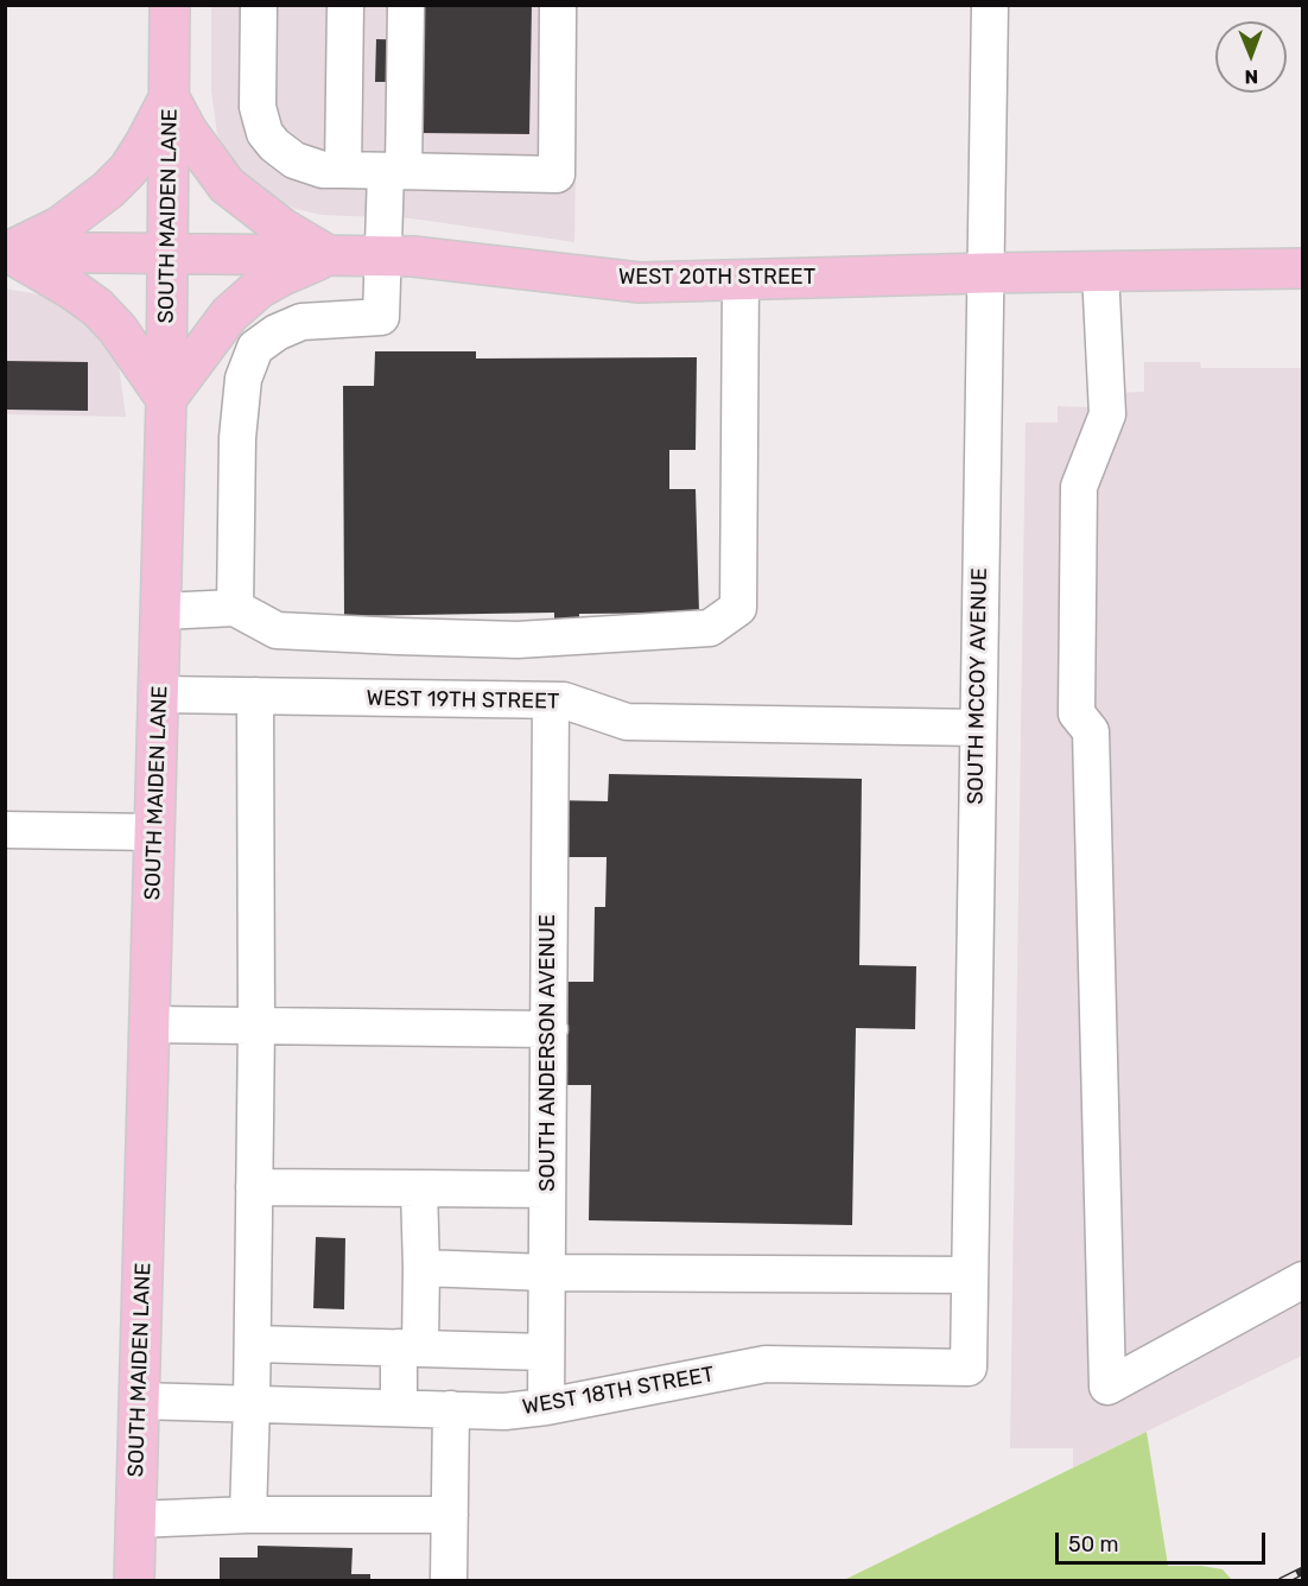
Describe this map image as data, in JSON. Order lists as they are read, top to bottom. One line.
{"streets":{"main road":["SOUTH MAIDEN LANE","WEST 20TH STREET"],"street":["SOUTH MCCOY AVENUE","WEST 19TH STREET","SOUTH ANDERSON AVENUE","WEST 18TH STREET"]},"crossings":[["SOUTH MAIDEN LANE","WEST 20TH STREET"],["SOUTH MAIDEN LANE","WEST 19TH STREET"],["SOUTH MAIDEN LANE","WEST 18TH STREET"],["WEST 20TH STREET","SOUTH MCCOY AVENUE"],["SOUTH MCCOY AVENUE","WEST 19TH STREET"],["SOUTH MCCOY AVENUE","WEST 18TH STREET"],["WEST 19TH STREET","SOUTH ANDERSON AVENUE"],["SOUTH ANDERSON AVENUE","WEST 18TH STREET"]],"scale_bar":"50 m","north":"bottom"}
